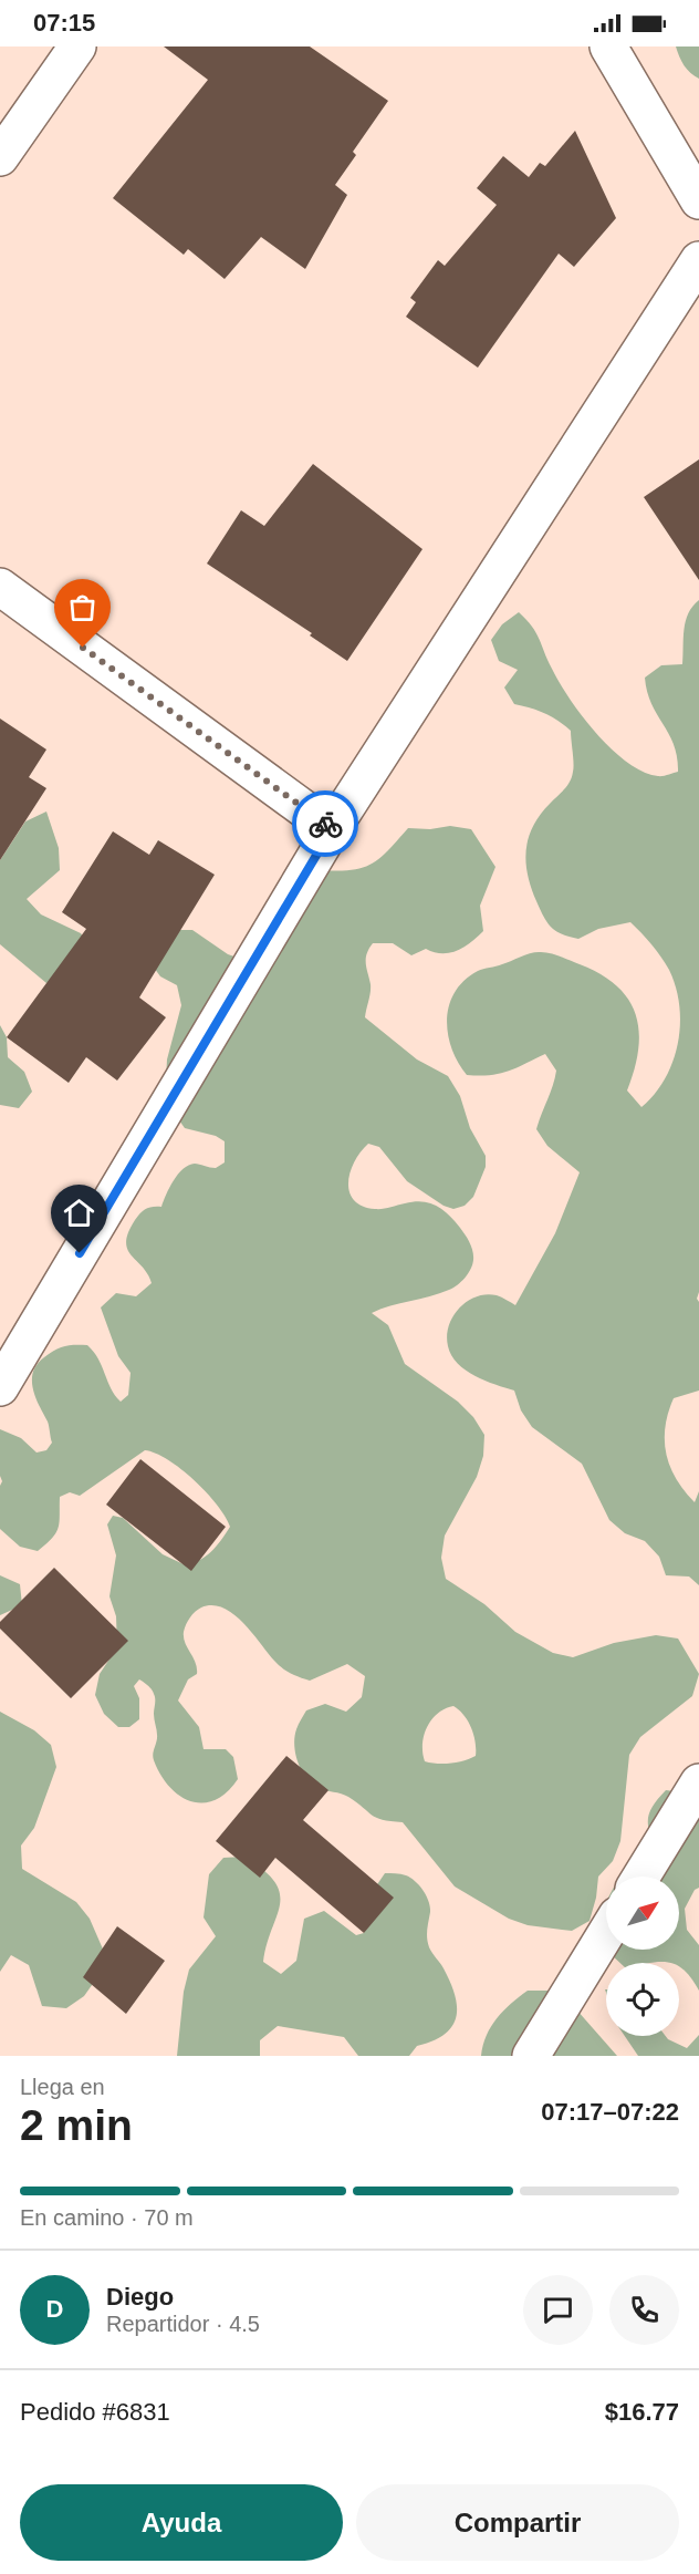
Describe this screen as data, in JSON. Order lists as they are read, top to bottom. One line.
{"north":"top right","page":{"status":"07:15","heading":["2 min","Llega en","07:17–07:22"],"panel":["Diego","Repartidor · 4.5","Pedido #6831","$16.77"],"bar":"En camino · 70 m","round":"D","buttons":["Ayuda","Compartir"]}}
